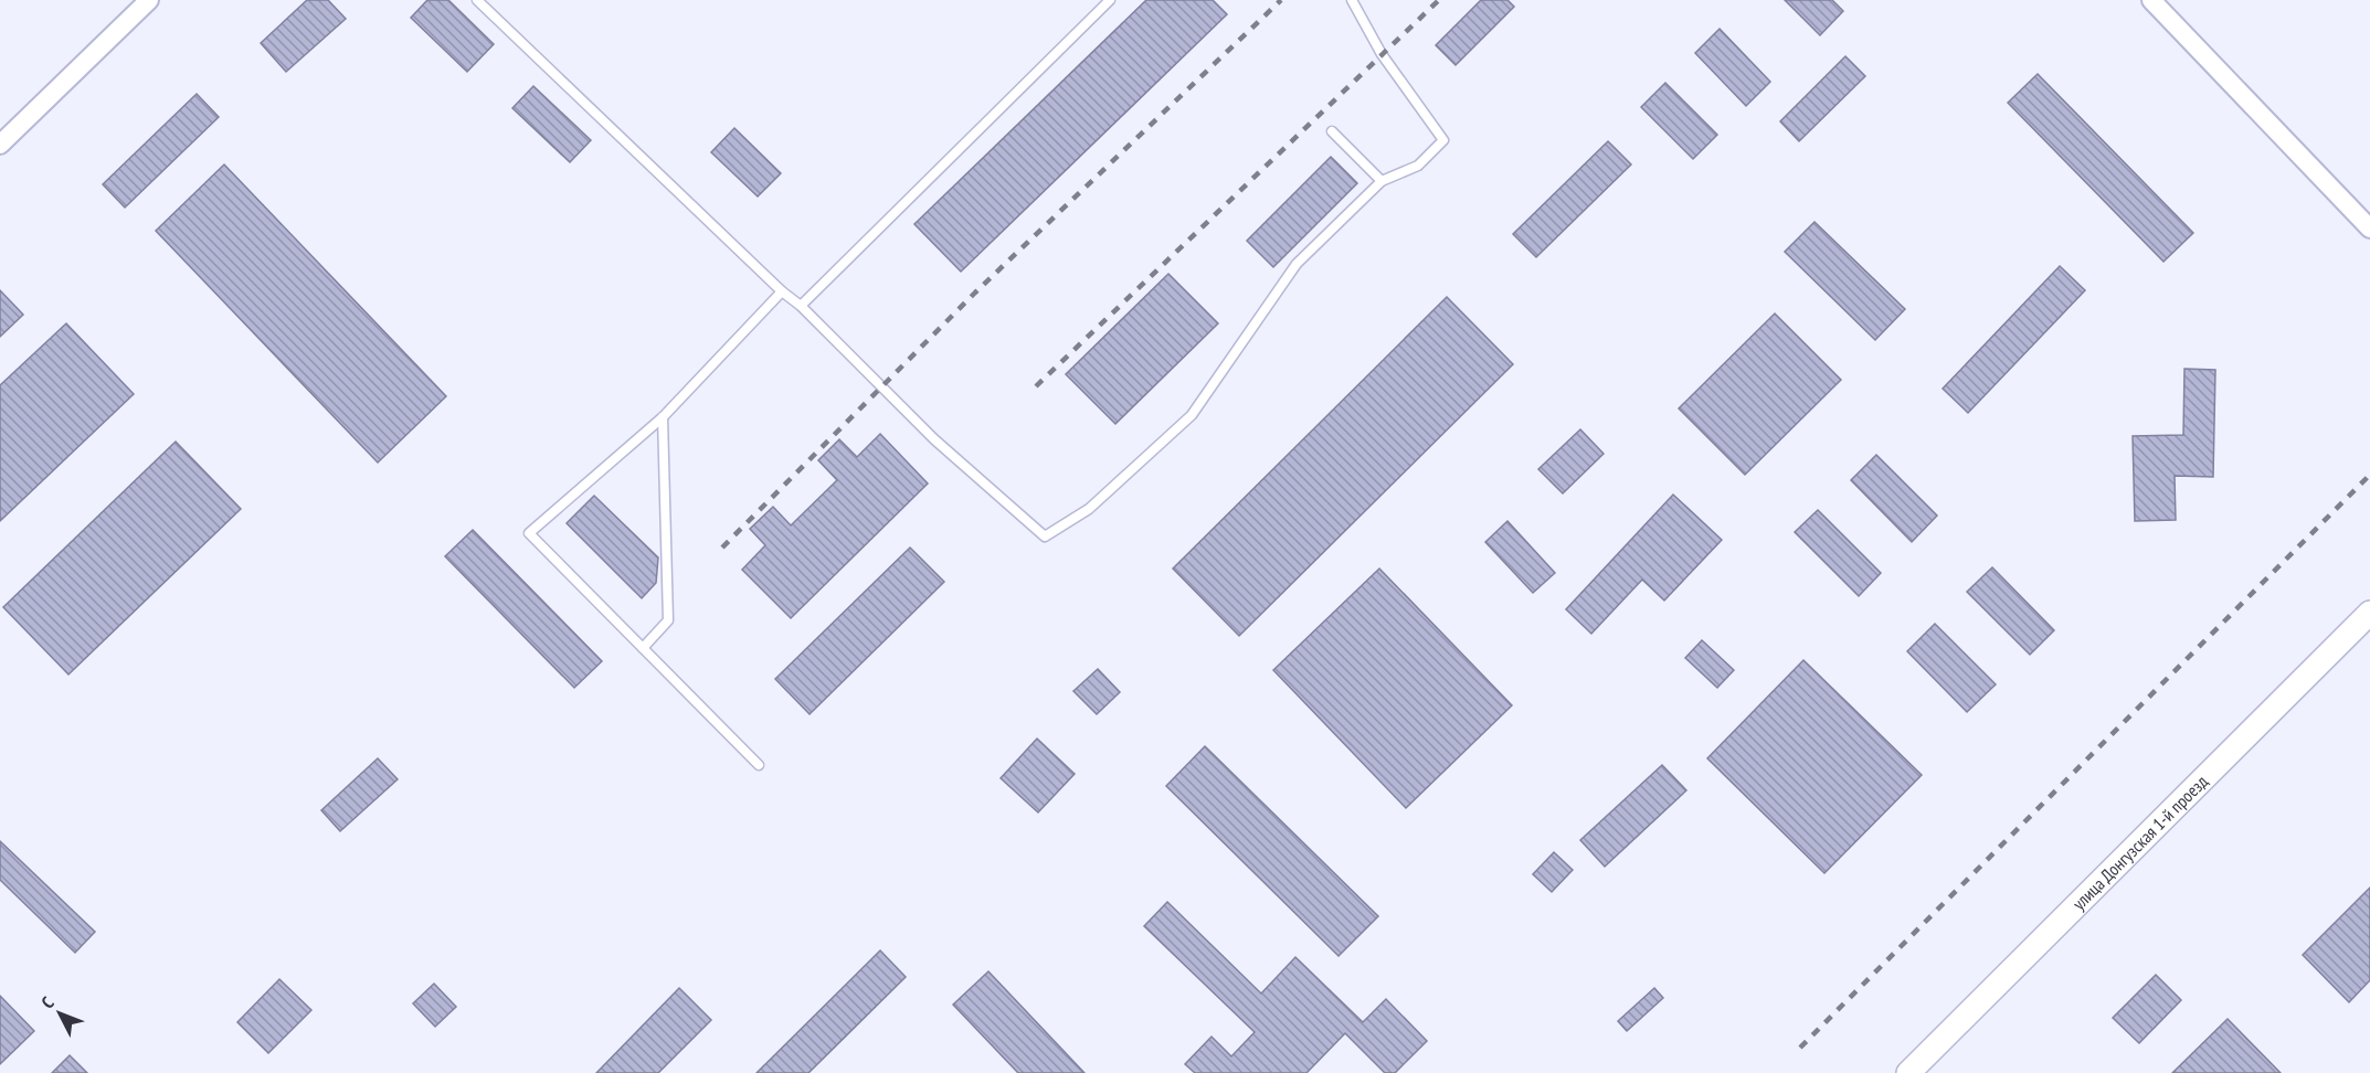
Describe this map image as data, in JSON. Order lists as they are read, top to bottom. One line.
{"streets":{"street":["улица Донгузская 1-й проезд"]},"north":"top left"}
